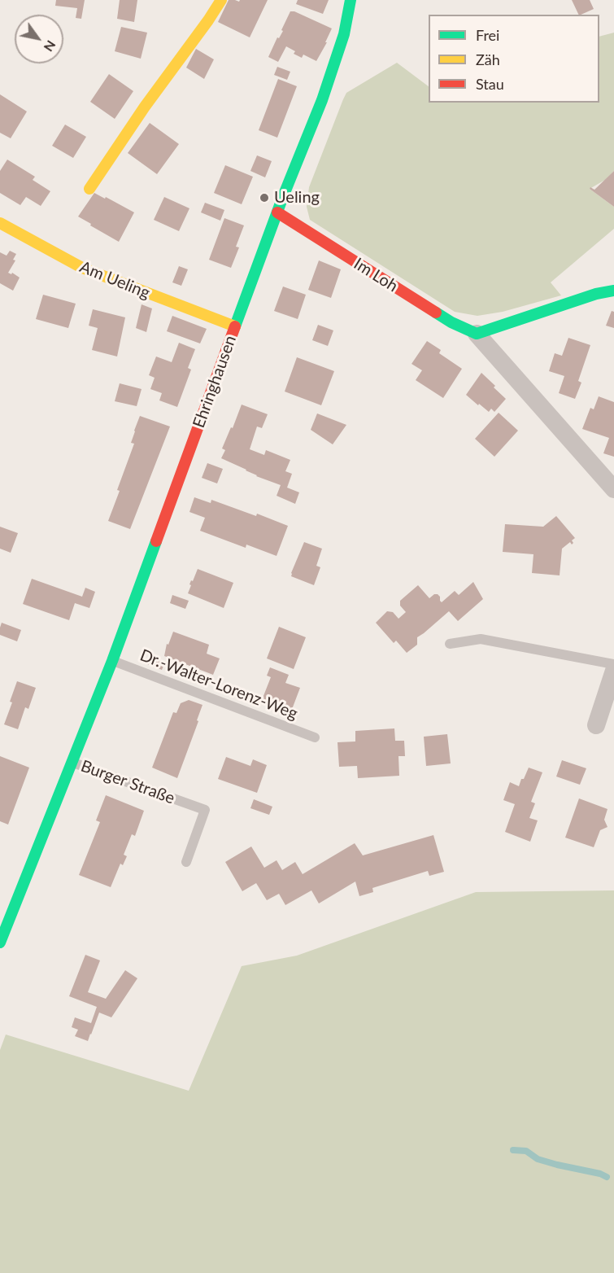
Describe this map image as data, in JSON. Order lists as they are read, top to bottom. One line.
{"streets":{"main road":["Im Loh","Am Ueling","Ehringhausen","Burger Straße"],"lane":["Dr.-Walter-Lorenz-Weg"]},"crossings":[["Im Loh","Ehringhausen"],["Am Ueling","Ehringhausen"],["Ehringhausen","Dr.-Walter-Lorenz-Weg"],["Ehringhausen","Burger Straße"]],"places":["Ueling"],"legend":["Frei","Zäh","Stau"],"north":"bottom right"}
